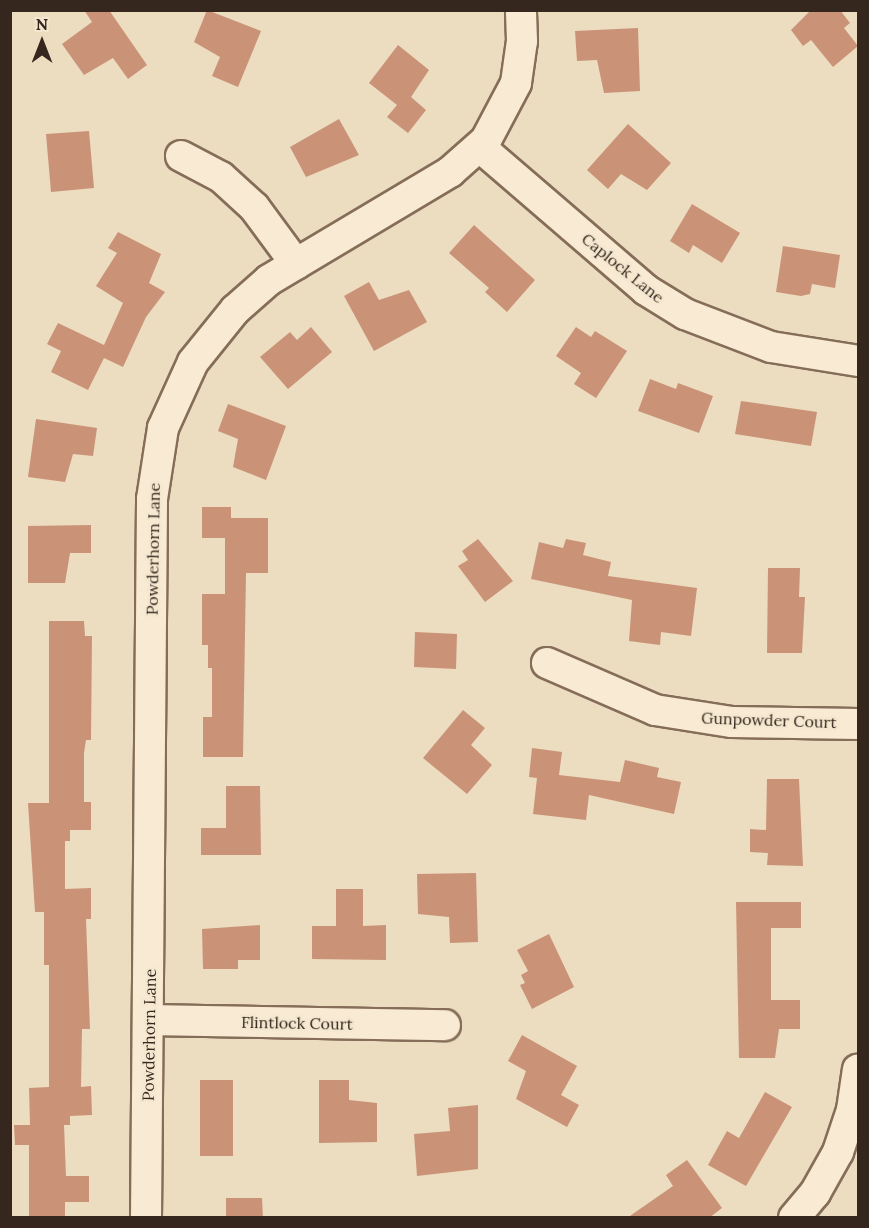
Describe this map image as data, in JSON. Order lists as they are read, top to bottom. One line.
{"streets":{"street":["Caplock Lane","Powderhorn Lane","Gunpowder Court","Flintlock Court"]},"crossings":[["Caplock Lane","Powderhorn Lane"],["Powderhorn Lane","Flintlock Court"]],"north":"top"}
